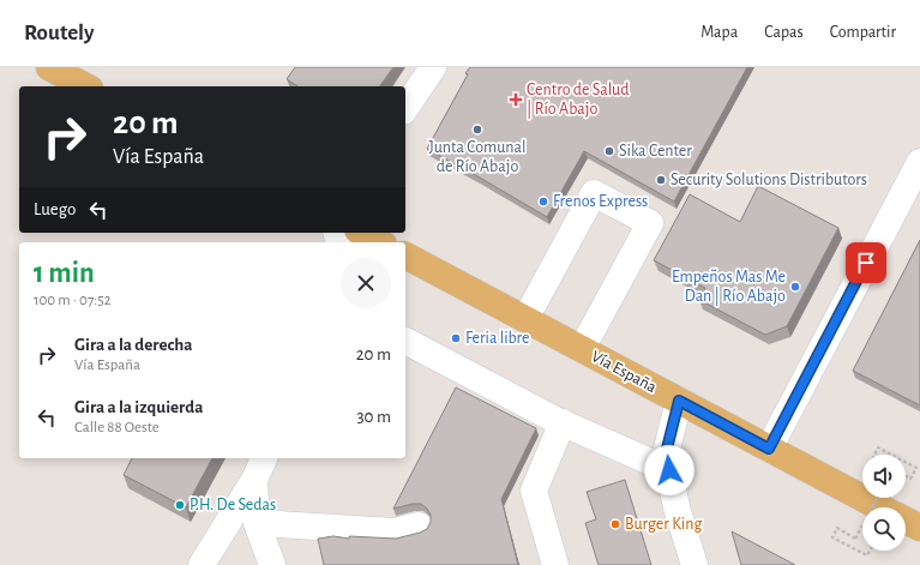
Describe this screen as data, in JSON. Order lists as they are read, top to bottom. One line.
{"streets":{"main road":["Vía España"]},"places":{"health":["Centro de Salud | Río Abajo"],"other":["Junta Comunal de Río Abajo","Sika Center","Security Solutions Distributors","Frenos Express","Empeños Mas Me Dan | Río Abajo","Feria libre","P.H. De Sedas","Burger King"]},"page":{"header":"Routely","nav":["Mapa","Capas","Compartir"],"turn":["20 m","Vía España"],"then":"Luego","heading":["1 min","100 m · 07:52"],"list":[{"name":"Gira a la derecha","note":"Vía España","value":"20 m"},{"name":"Gira a la izquierda","note":"Calle 88 Oeste","value":"30 m"}]}}
